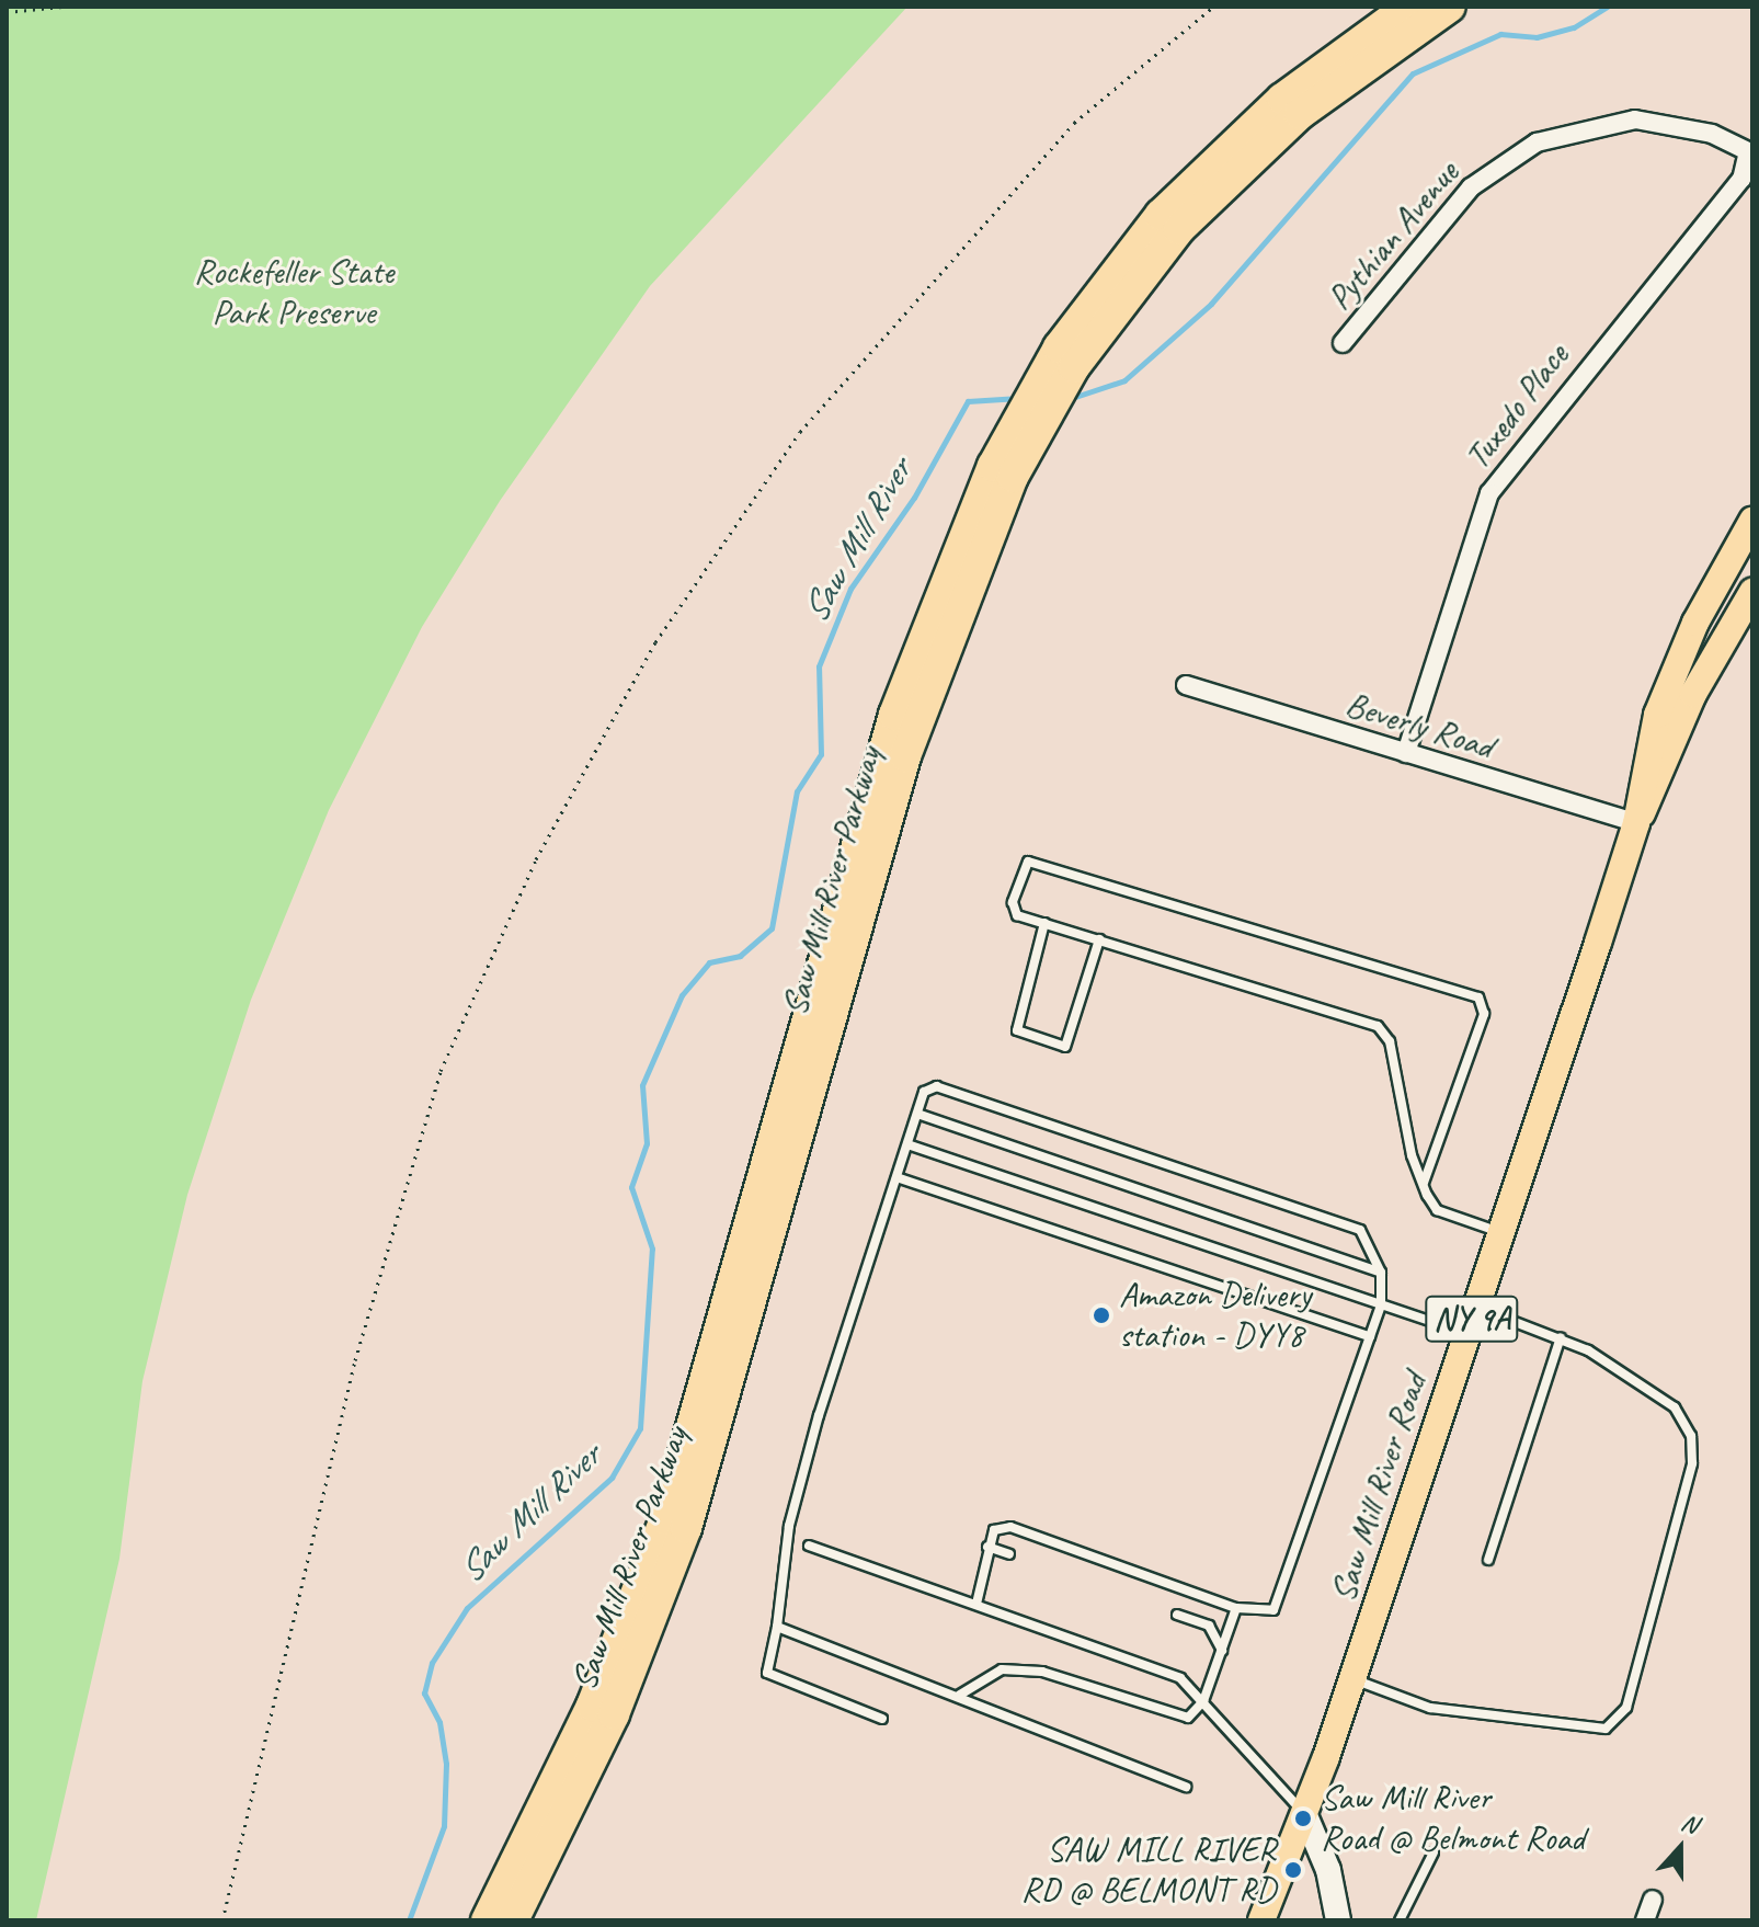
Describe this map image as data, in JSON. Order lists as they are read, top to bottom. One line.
{"streets":{"highway":["Saw Mill River Parkway"],"main road":["NY 9A","Saw Mill River Road"],"street":["Pythian Avenue","Tuxedo Place","Beverly Road"]},"crossings":[["Pythian Avenue","Tuxedo Place"],["Tuxedo Place","Beverly Road"],["Beverly Road","Saw Mill River Road"]],"water":["Saw Mill River"],"parks":["Rockefeller State Park Preserve"],"places":["Amazon Delivery station - DYY8","Saw Mill River Road @ Belmont Road","SAW MILL RIVER RD @ BELMONT RD"],"north":"top"}
